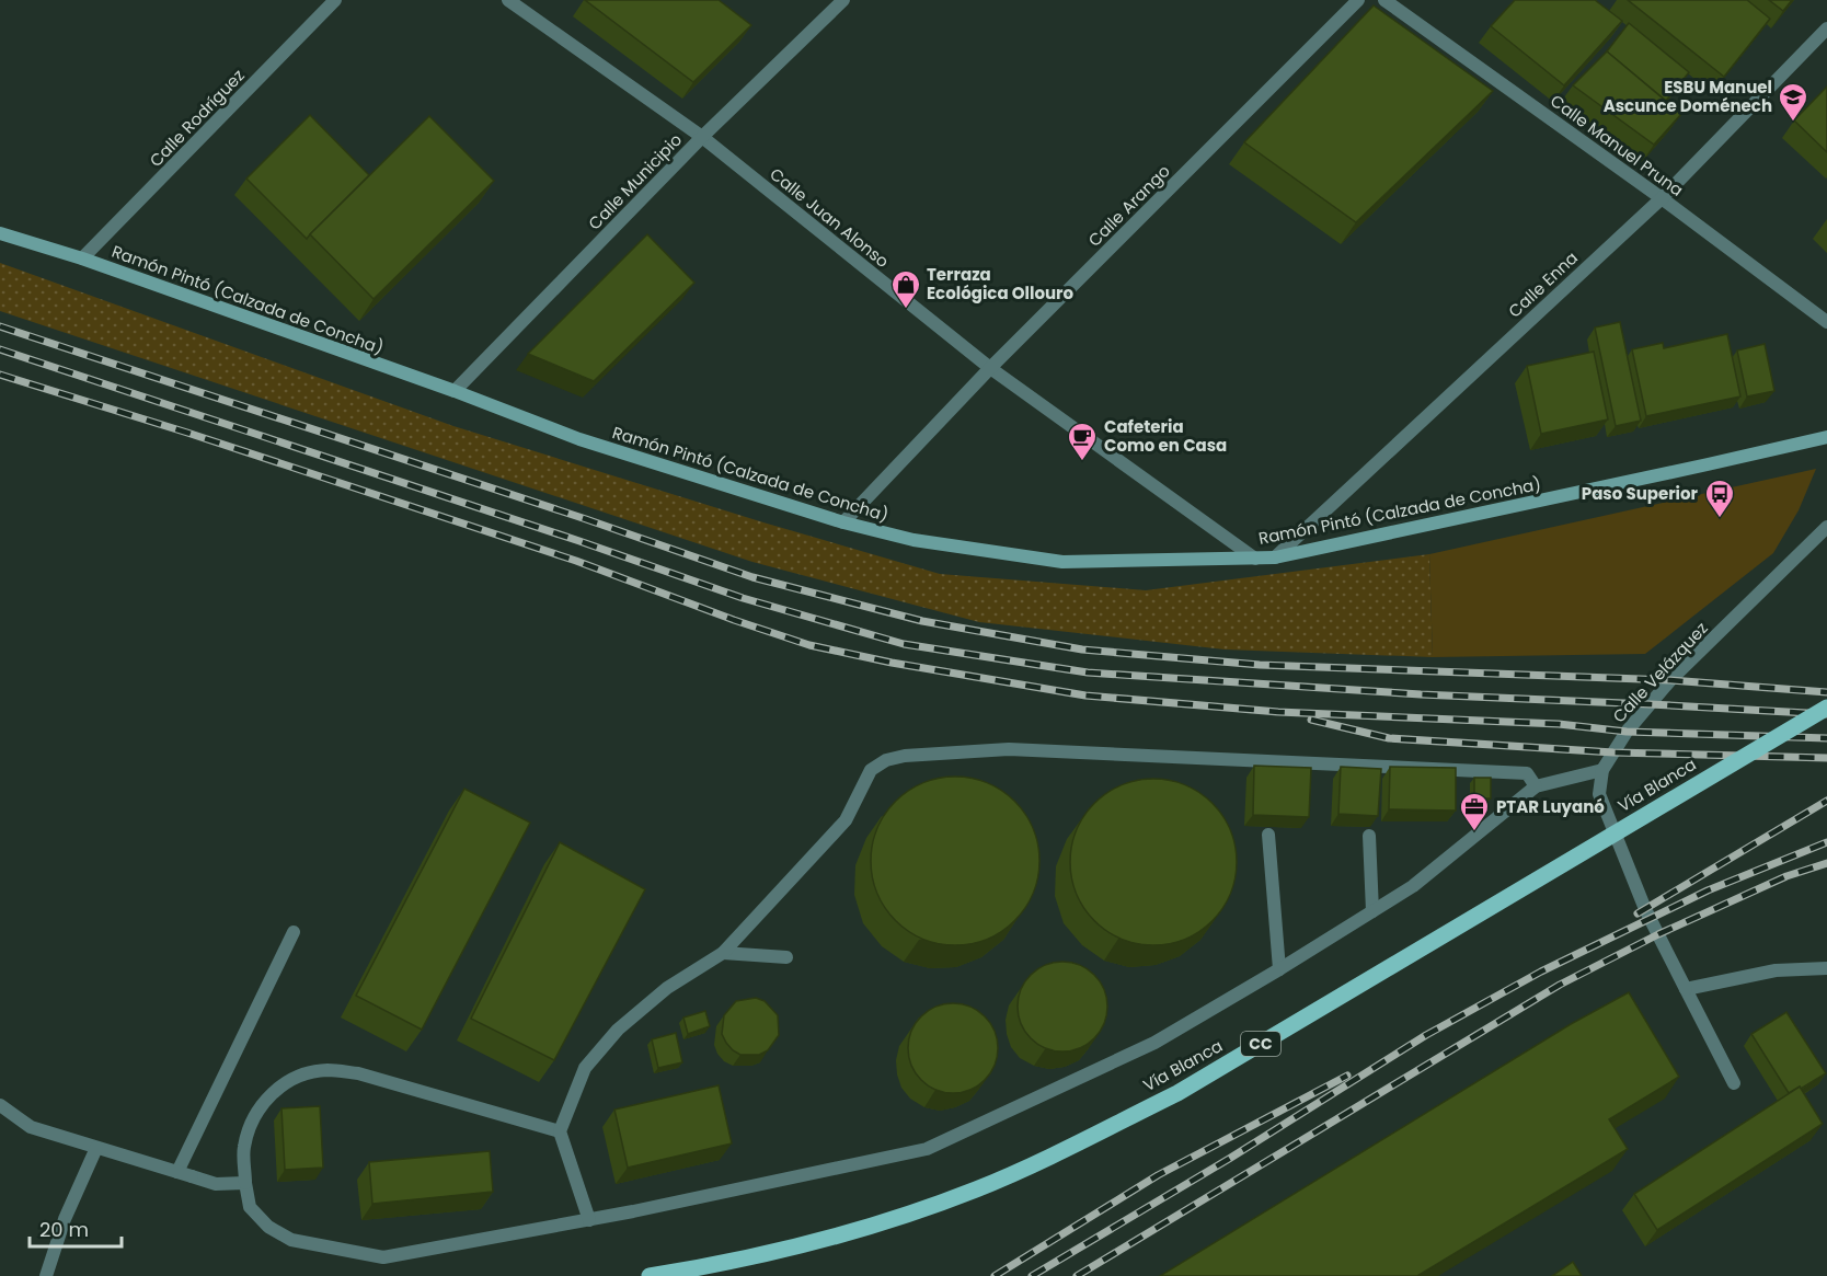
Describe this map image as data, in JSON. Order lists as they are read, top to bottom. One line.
{"streets":{"main road":["Ramón Pintó (Calzada de Concha)","Vía Blanca","CC"],"street":["Calle Rodríguez","Calle Manuel Pruna","Calle Municipio","Calle Arango","Calle Juan Alonso","Calle Enna","Calle Velázquez"]},"crossings":[["Calle Rodríguez","Ramón Pintó (Calzada de Concha)"],["Calle Manuel Pruna","Calle Enna"],["Calle Municipio","Calle Juan Alonso"],["Calle Municipio","Ramón Pintó (Calzada de Concha)"],["Calle Arango","Calle Juan Alonso"],["Calle Arango","Ramón Pintó (Calzada de Concha)"],["Calle Juan Alonso","Ramón Pintó (Calzada de Concha)"],["Calle Enna","Ramón Pintó (Calzada de Concha)"]],"places":{"school or university":["ESBU Manuel Ascunce Doménech"],"shop":["Terraza Ecológica Ollouro"],"cafe":["Cafeteria Como en Casa"],"bus stop":["Paso Superior"],"office":["PTAR Luyanó"]},"scale_bar":"20 m"}
